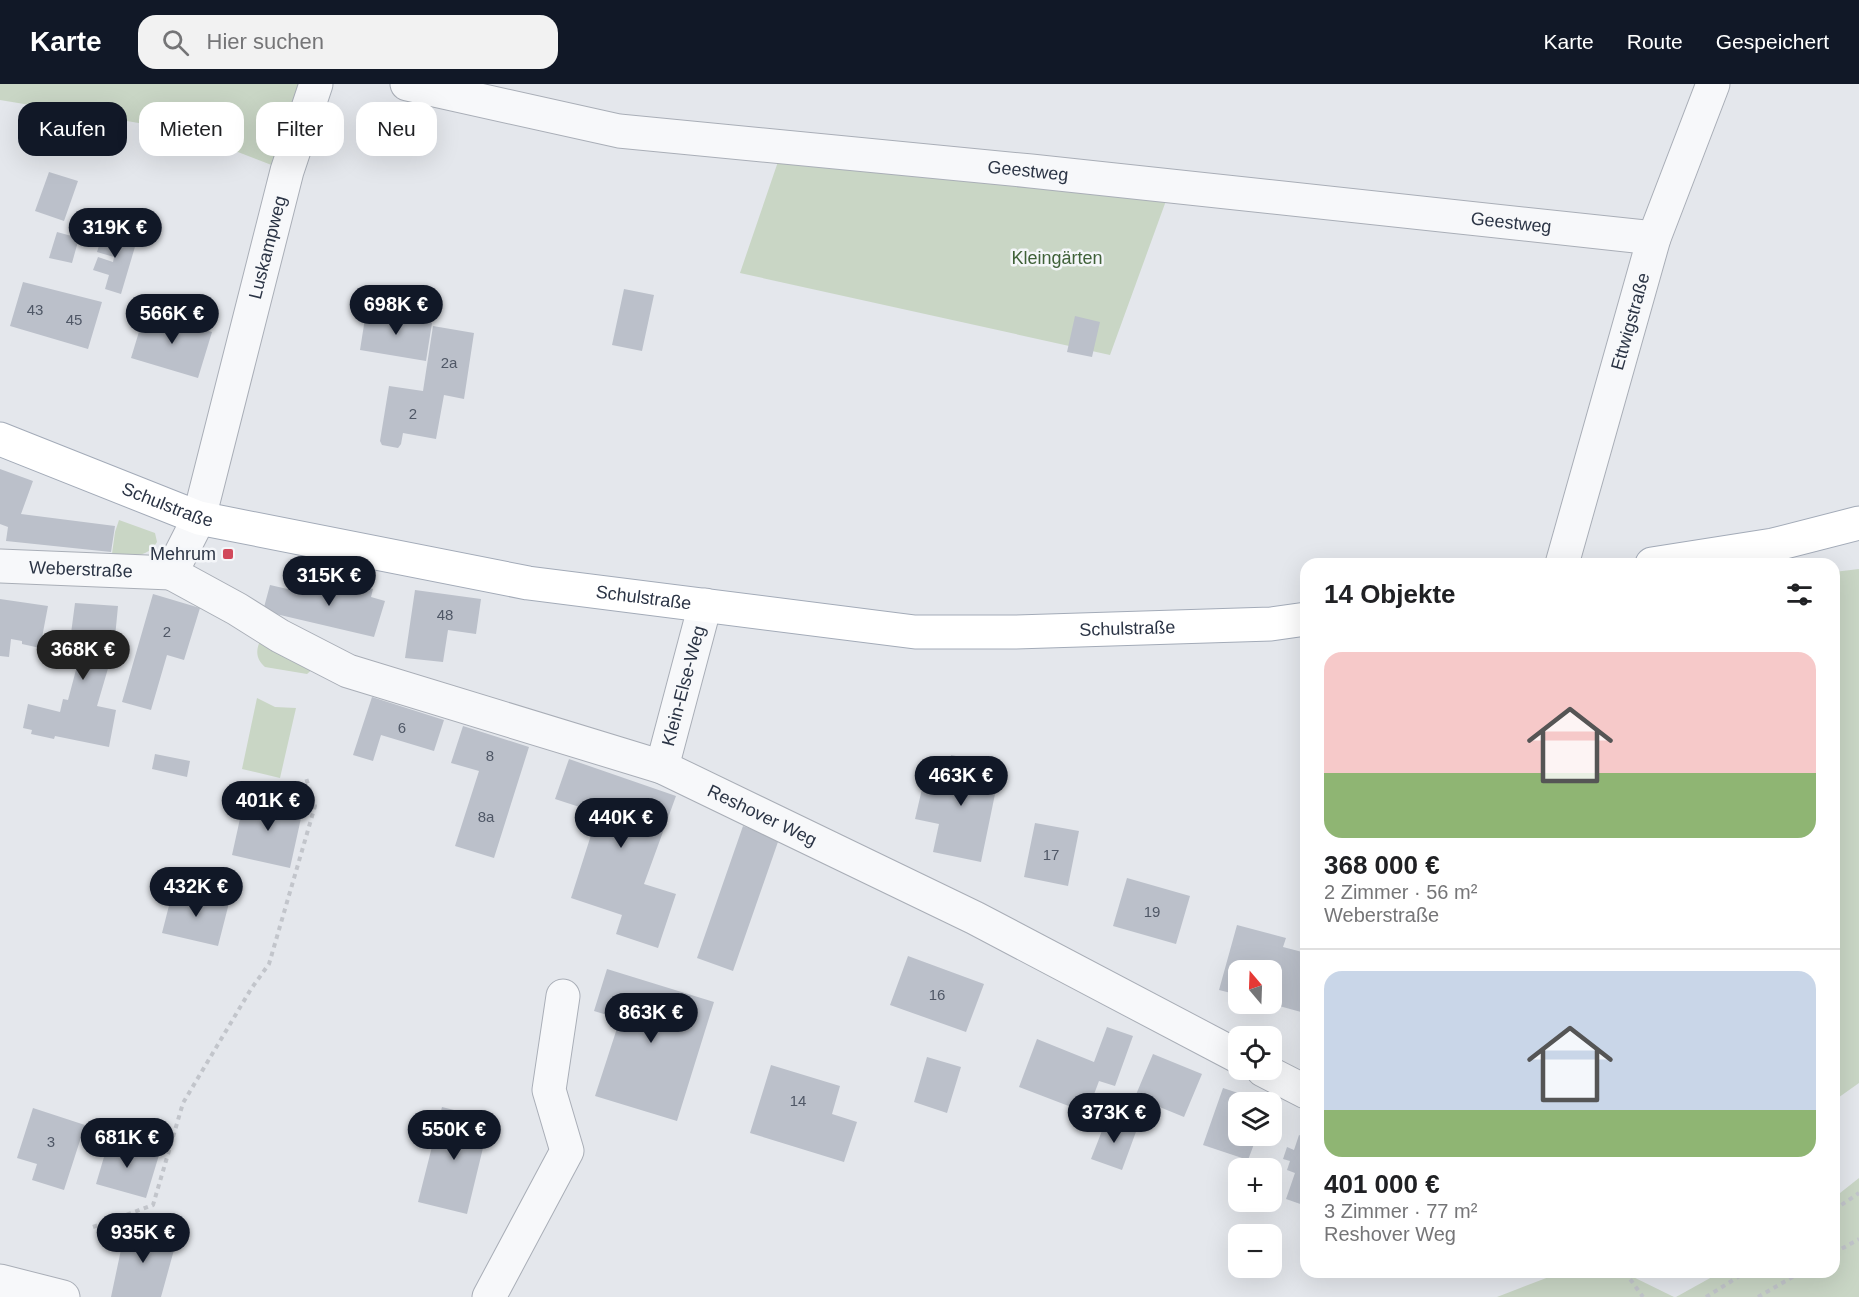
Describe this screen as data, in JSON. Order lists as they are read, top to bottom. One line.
{"streets":{"main road":["Schulstraße"],"street":["Geestweg","Luskampweg","Ettwigstraße","Weberstraße","Klein-Else-Weg","Reshover Weg"]},"crossings":[["Geestweg","Ettwigstraße"],["Luskampweg","Schulstraße"],["Schulstraße","Klein-Else-Weg"],["Weberstraße","Reshover Weg"],["Klein-Else-Weg","Reshover Weg"]],"parks":["Kleingärten"],"places":{"transit":["Mehrum"]},"house_numbers":["43","45","2a","2","48","2","6","8","8a","17","19","16","14","3"],"north":"top","page":{"header":"Karte","search":"Hier suchen","nav":["Karte","Route","Gespeichert"],"chip":["Kaufen","Mieten","Filter","Neu"],"price":["319K €","698K €","566K €","315K €","368K €","463K €","401K €","440K €","432K €","863K €","373K €","550K €","681K €","935K €"],"heading":"14 Objekte","list":[{"name":"368 000 €","note":"2 Zimmer · 56 m² · Weberstraße"},{"name":"401 000 €","note":"3 Zimmer · 77 m² · Reshover Weg"}],"map_buttons":["+","−"]}}
